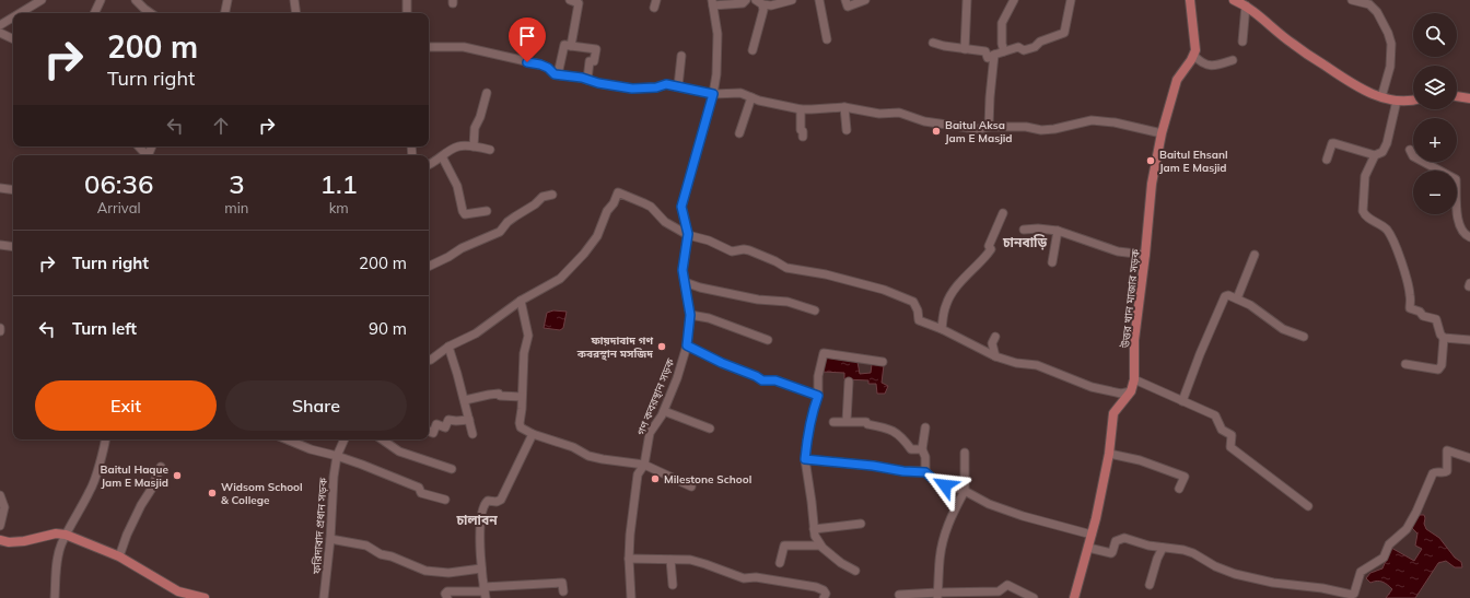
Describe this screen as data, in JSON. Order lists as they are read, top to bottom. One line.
{"streets":{"main road":["উত্তর খান মাজার সড়ক"],"street":["গণ কবরস্থান সড়ক","ফরিদাবাদ প্রধান সড়ক"]},"districts":["চানবাড়ি","চালাবন"],"places":["Baitul Aksa Jam E Masjid","Baitul Ehsanl Jam E Masjid","ফায়দাবাদ গণ কবরস্থান মসজিদ","Baitul Haque Jam E Masjid","Milestone School","Widsom School & College"],"page":{"map_buttons":["+","−"],"turn":["200 m","Turn right"],"eta":["06:36","Arrival","3","min","1.1","km"],"list":[{"name":"Turn right","value":"200 m"},{"name":"Turn left","value":"90 m"}],"buttons":["Exit","Share"]}}
